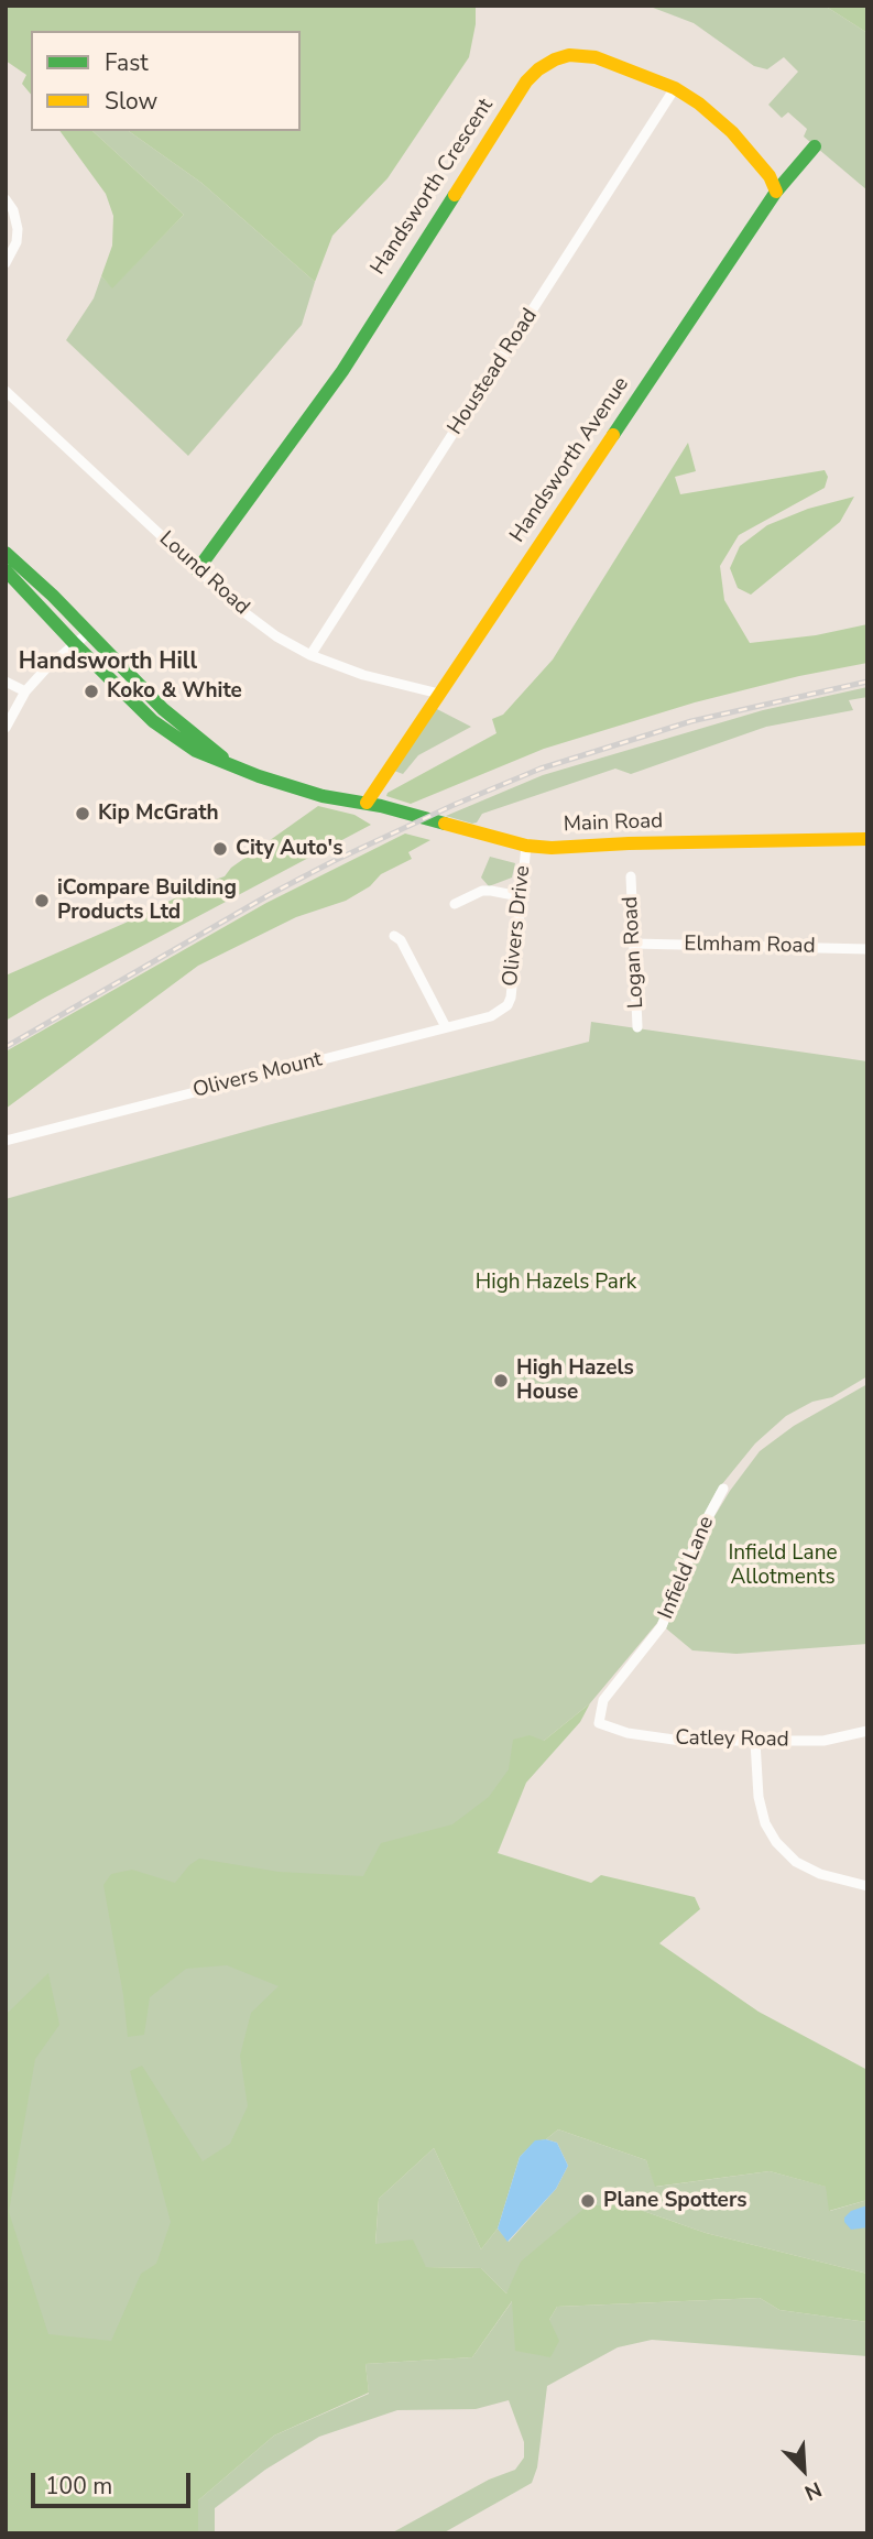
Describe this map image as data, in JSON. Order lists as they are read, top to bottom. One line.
{"streets":{"street":["Handsworth Crescent","Houstead Road","Handsworth Avenue","Lound Road","Main Road","Olivers Drive","Elmham Road","Logan Road","Olivers Mount","Infield Lane","Catley Road"]},"crossings":[["Handsworth Crescent","Houstead Road"],["Handsworth Crescent","Handsworth Avenue"],["Handsworth Crescent","Lound Road"],["Houstead Road","Lound Road"],["Handsworth Avenue","Lound Road"],["Handsworth Avenue","Main Road"],["Main Road","Olivers Drive"],["Olivers Drive","Olivers Mount"],["Elmham Road","Logan Road"],["Infield Lane","Catley Road"]],"districts":["Handsworth Hill"],"parks":["High Hazels Park","Infield Lane Allotments"],"places":["Koko & White","Kip McGrath","City Auto's","iCompare Building Products Ltd","High Hazels House","Plane Spotters"],"legend":["Fast","Slow"],"scale_bar":"100 m","north":"bottom right"}
